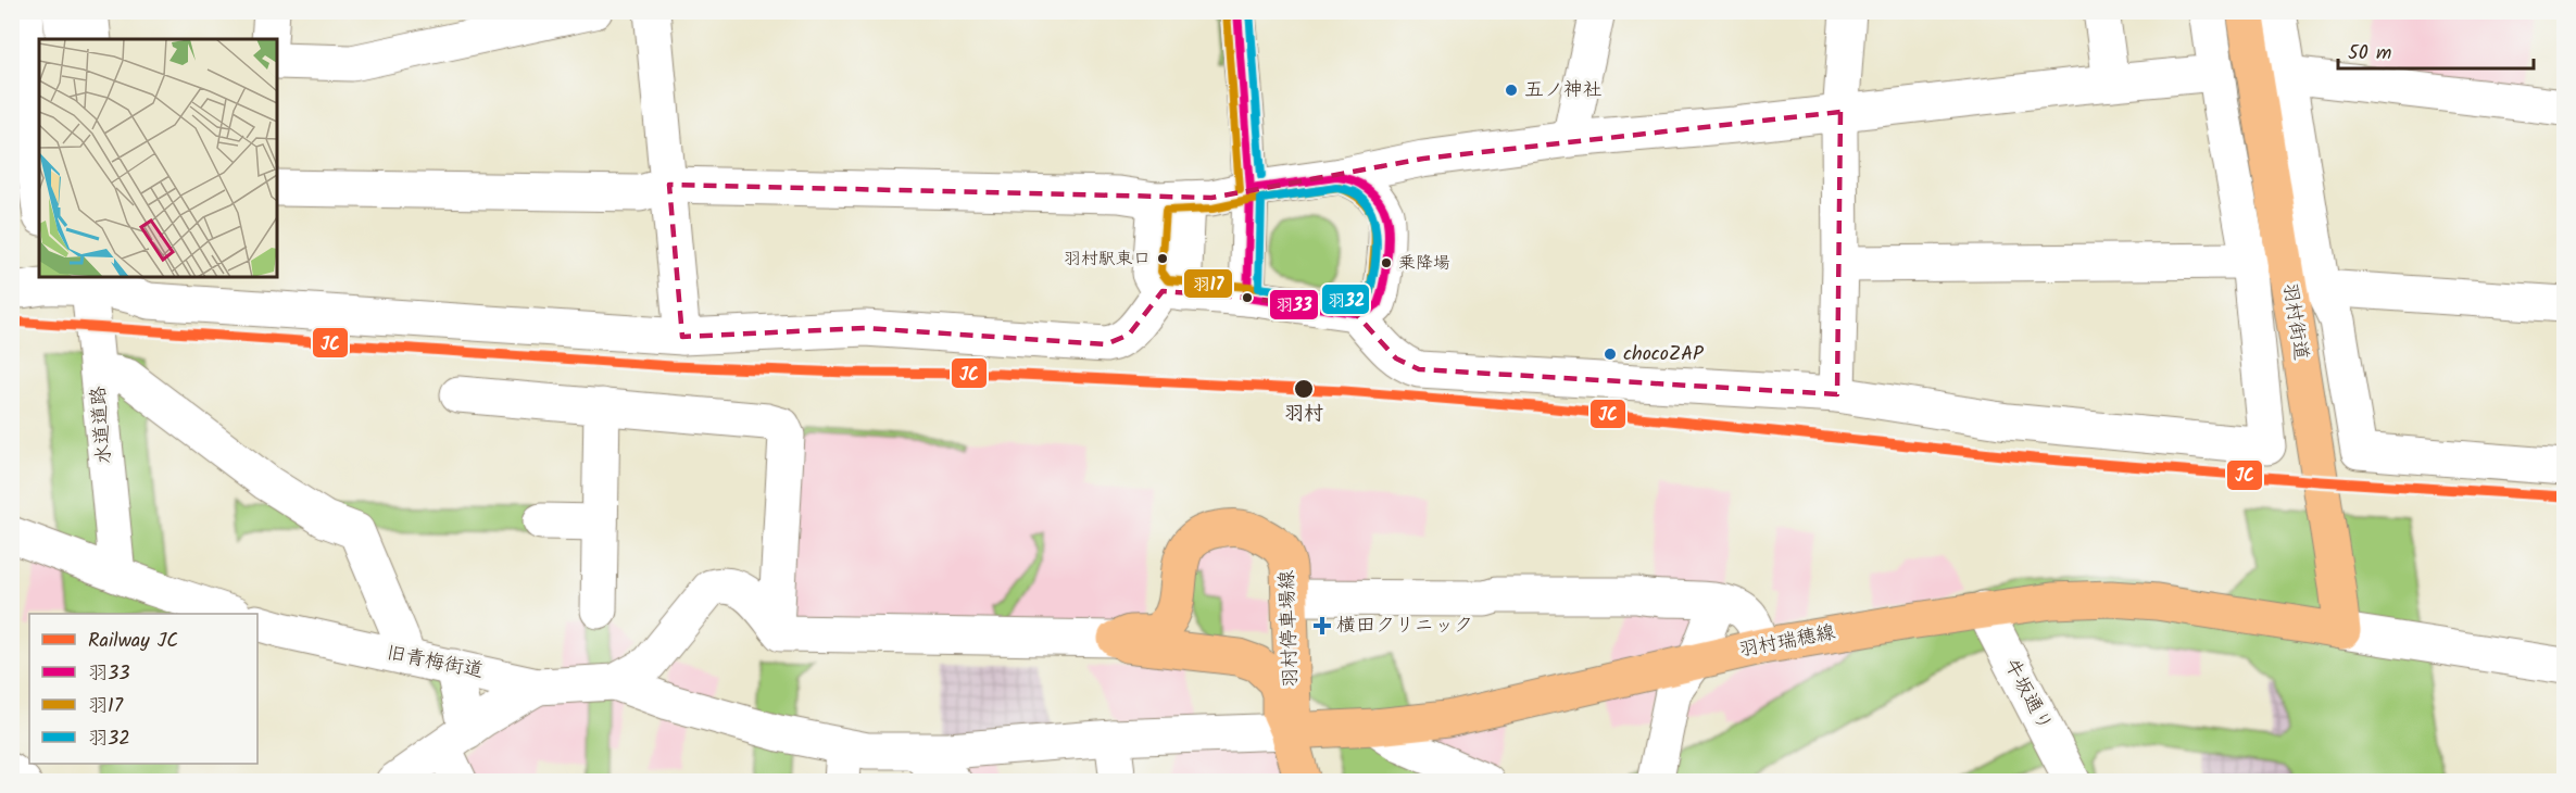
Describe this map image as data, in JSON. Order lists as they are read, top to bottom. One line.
{"streets":{"main road":["羽村街道","羽村停車場線","羽村瑞穂線"],"street":["水道道路","旧青梅街道","牛坂通り"]},"crossings":[["羽村街道","羽村瑞穂線"],["羽村停車場線","羽村瑞穂線"],["羽村瑞穂線","牛坂通り"]],"places":{"other":["五ノ神社","羽村駅東口","乗降場","chocoZAP","羽村"],"health":["横田クリニック"]},"lines":["transit line 羽33","transit line 羽32","transit line 羽17","rail line JC"],"legend":["Railway JC","羽33","羽17","羽32"],"scale_bar":"50 m"}
